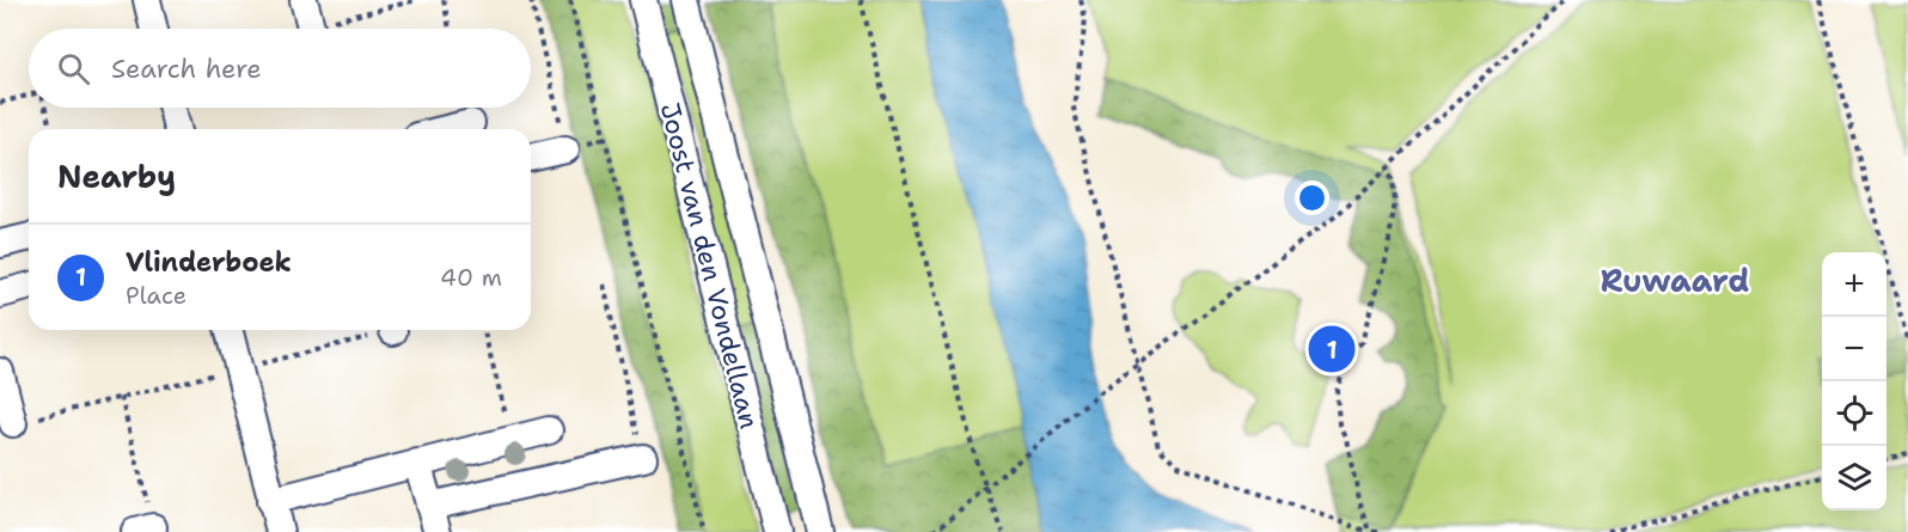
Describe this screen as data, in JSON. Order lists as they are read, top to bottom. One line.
{"streets":{"street":["Joost van den Vondellaan"]},"districts":["Ruwaard"],"page":{"search":"Search here","heading":"Nearby","list":[{"mark":"1","name":"Vlinderboek","note":"Place","value":"40 m"}],"map_buttons":["+","−"],"pins":"1"}}
